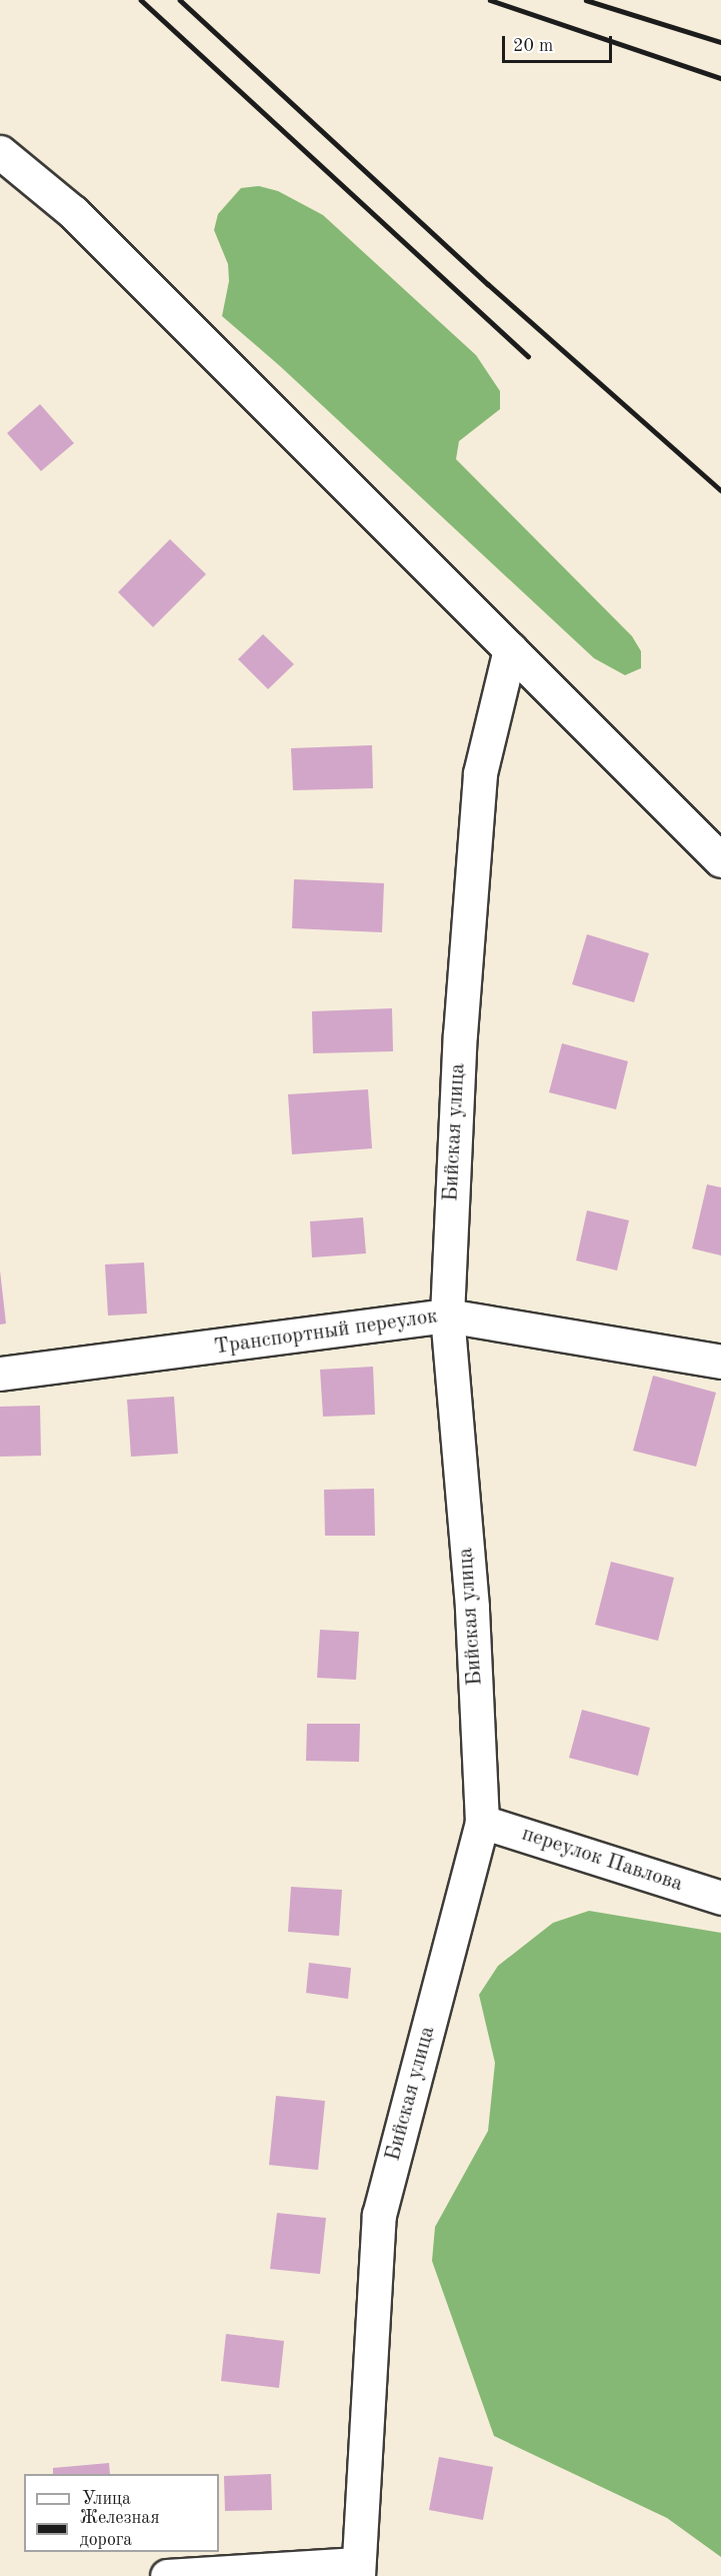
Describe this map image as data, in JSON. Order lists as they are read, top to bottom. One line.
{"streets":{"street":["Бийская улица","Транспортный переулок","переулок Павлова"]},"crossings":[["Бийская улица","Транспортный переулок"],["Бийская улица","переулок Павлова"]],"legend":["Улица","Железная дорога"],"scale_bar":"20 m"}
